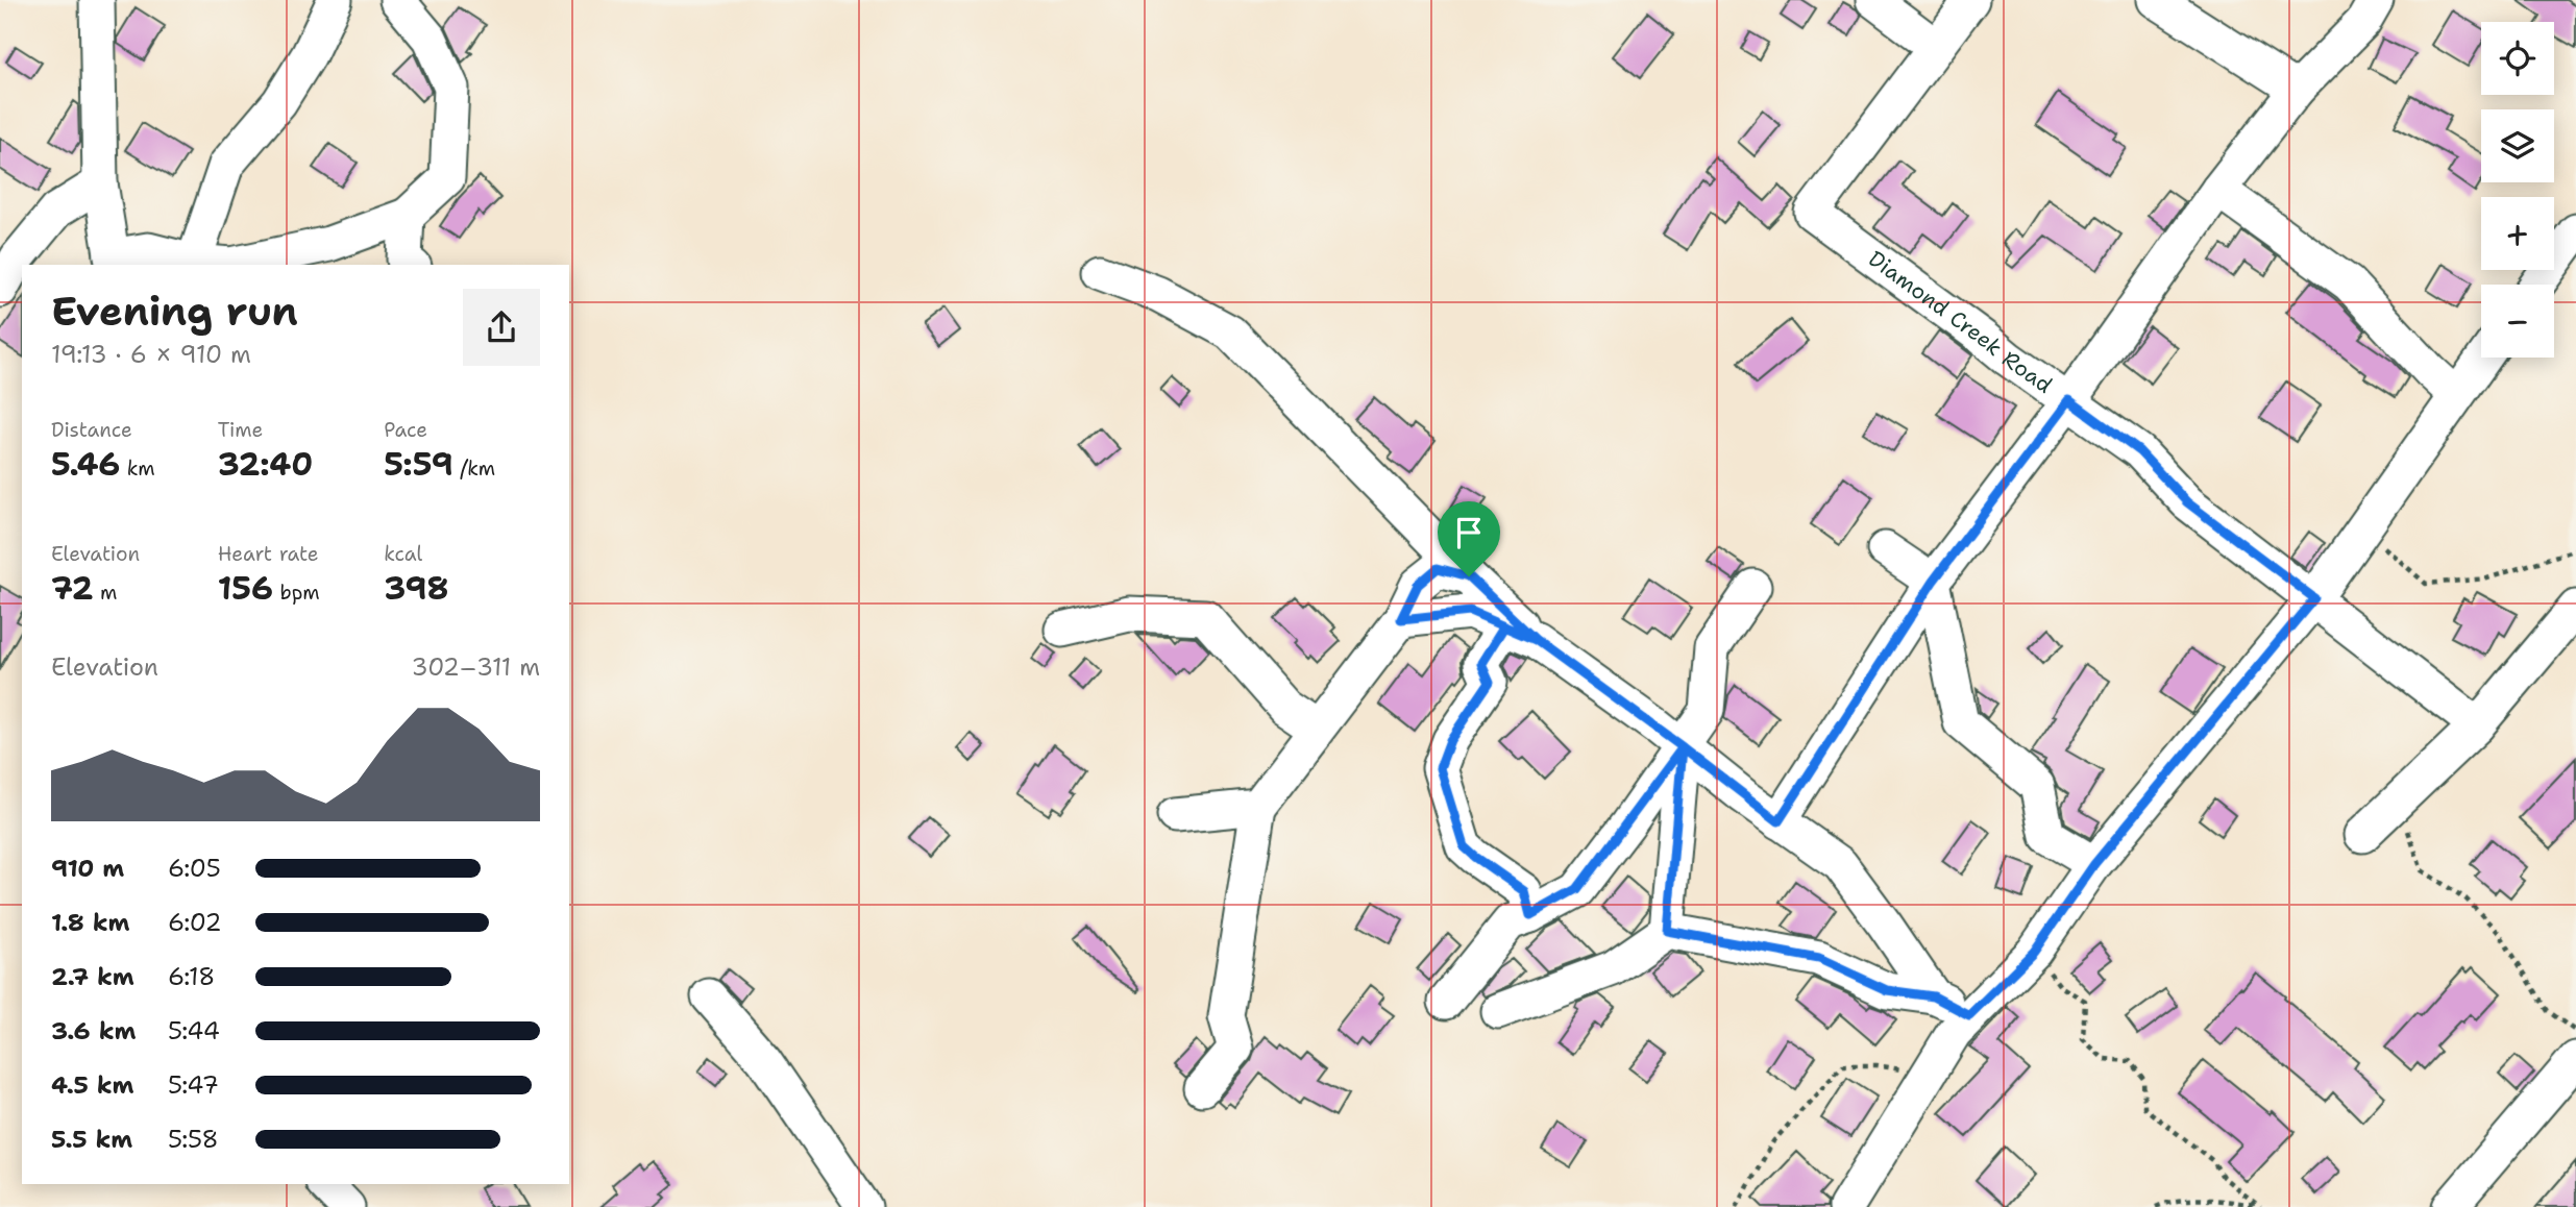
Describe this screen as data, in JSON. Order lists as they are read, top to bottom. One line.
{"streets":{"street":["Diamond Creek Road"]},"page":{"map_buttons":["+","−"],"heading":["Evening run","19:13 · 6 × 910 m"],"stats":[["Distance","5.46 km"],["Time","32:40"],["Pace","5:59 /km"],["Elevation","72 m"],["Heart rate","156 bpm"],["kcal","398"]],"chart":["Elevation","302–311 m"],"list":[{"name":"910 m","note":"6:05"},{"name":"1.8 km","note":"6:02"},{"name":"2.7 km","note":"6:18"},{"name":"3.6 km","note":"5:44"},{"name":"4.5 km","note":"5:47"},{"name":"5.5 km","note":"5:58"}]}}
